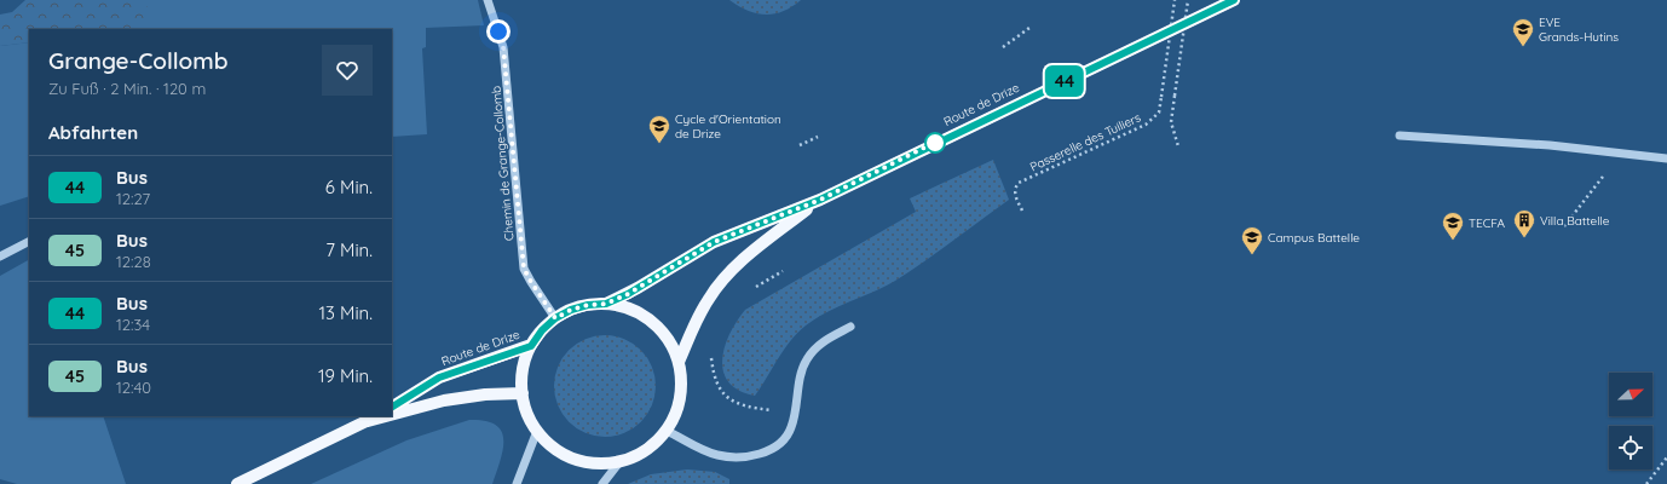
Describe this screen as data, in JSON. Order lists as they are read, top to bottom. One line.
{"streets":{"main road":["Route de Drize"],"street":["Chemin de Grange-Collomb"],"path":["Passerelle des Tuiliers"]},"crossings":[["Route de Drize","Chemin de Grange-Collomb"]],"places":{"school or university":["EVE Grands-Hutins","Cycle d'Orientation de Drize","TECFA","Campus Battelle"],"building":["Villa Battelle"]},"lines":["bus line 44"],"north":"right","page":{"on_map":"44","heading":[["Grange-Collomb","Zu Fuß · 2 Min. · 120 m"],"Abfahrten"],"list":[{"mark":"44","name":"Bus","note":"12:27","value":"6 Min."},{"mark":"45","name":"Bus","note":"12:28","value":"7 Min."},{"mark":"44","name":"Bus","note":"12:34","value":"13 Min."},{"mark":"45","name":"Bus","note":"12:40","value":"19 Min."}]}}
